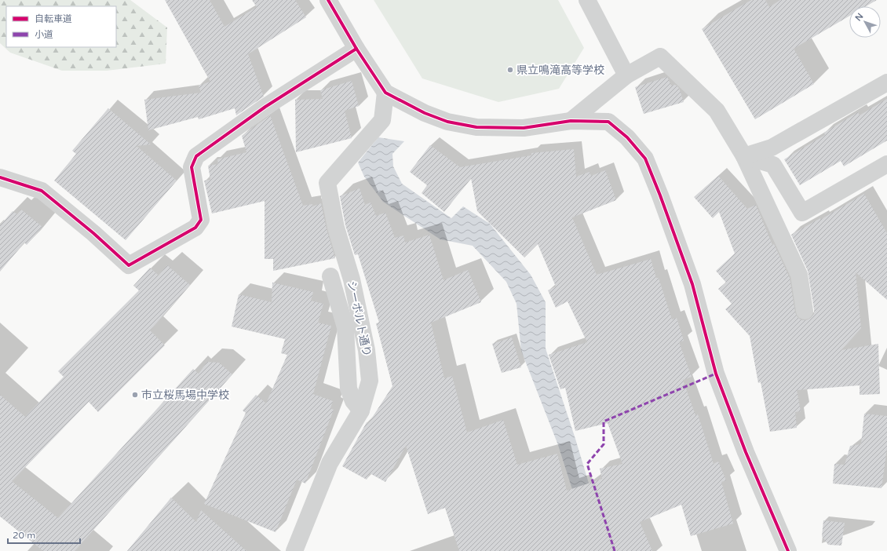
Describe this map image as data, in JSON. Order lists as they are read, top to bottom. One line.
{"streets":{"street":["シーボルト通り"]},"places":["県立鳴滝高等学校","市立桜馬場中学校"],"legend":["自転車道","小道"],"scale_bar":"20 m","north":"top left"}
